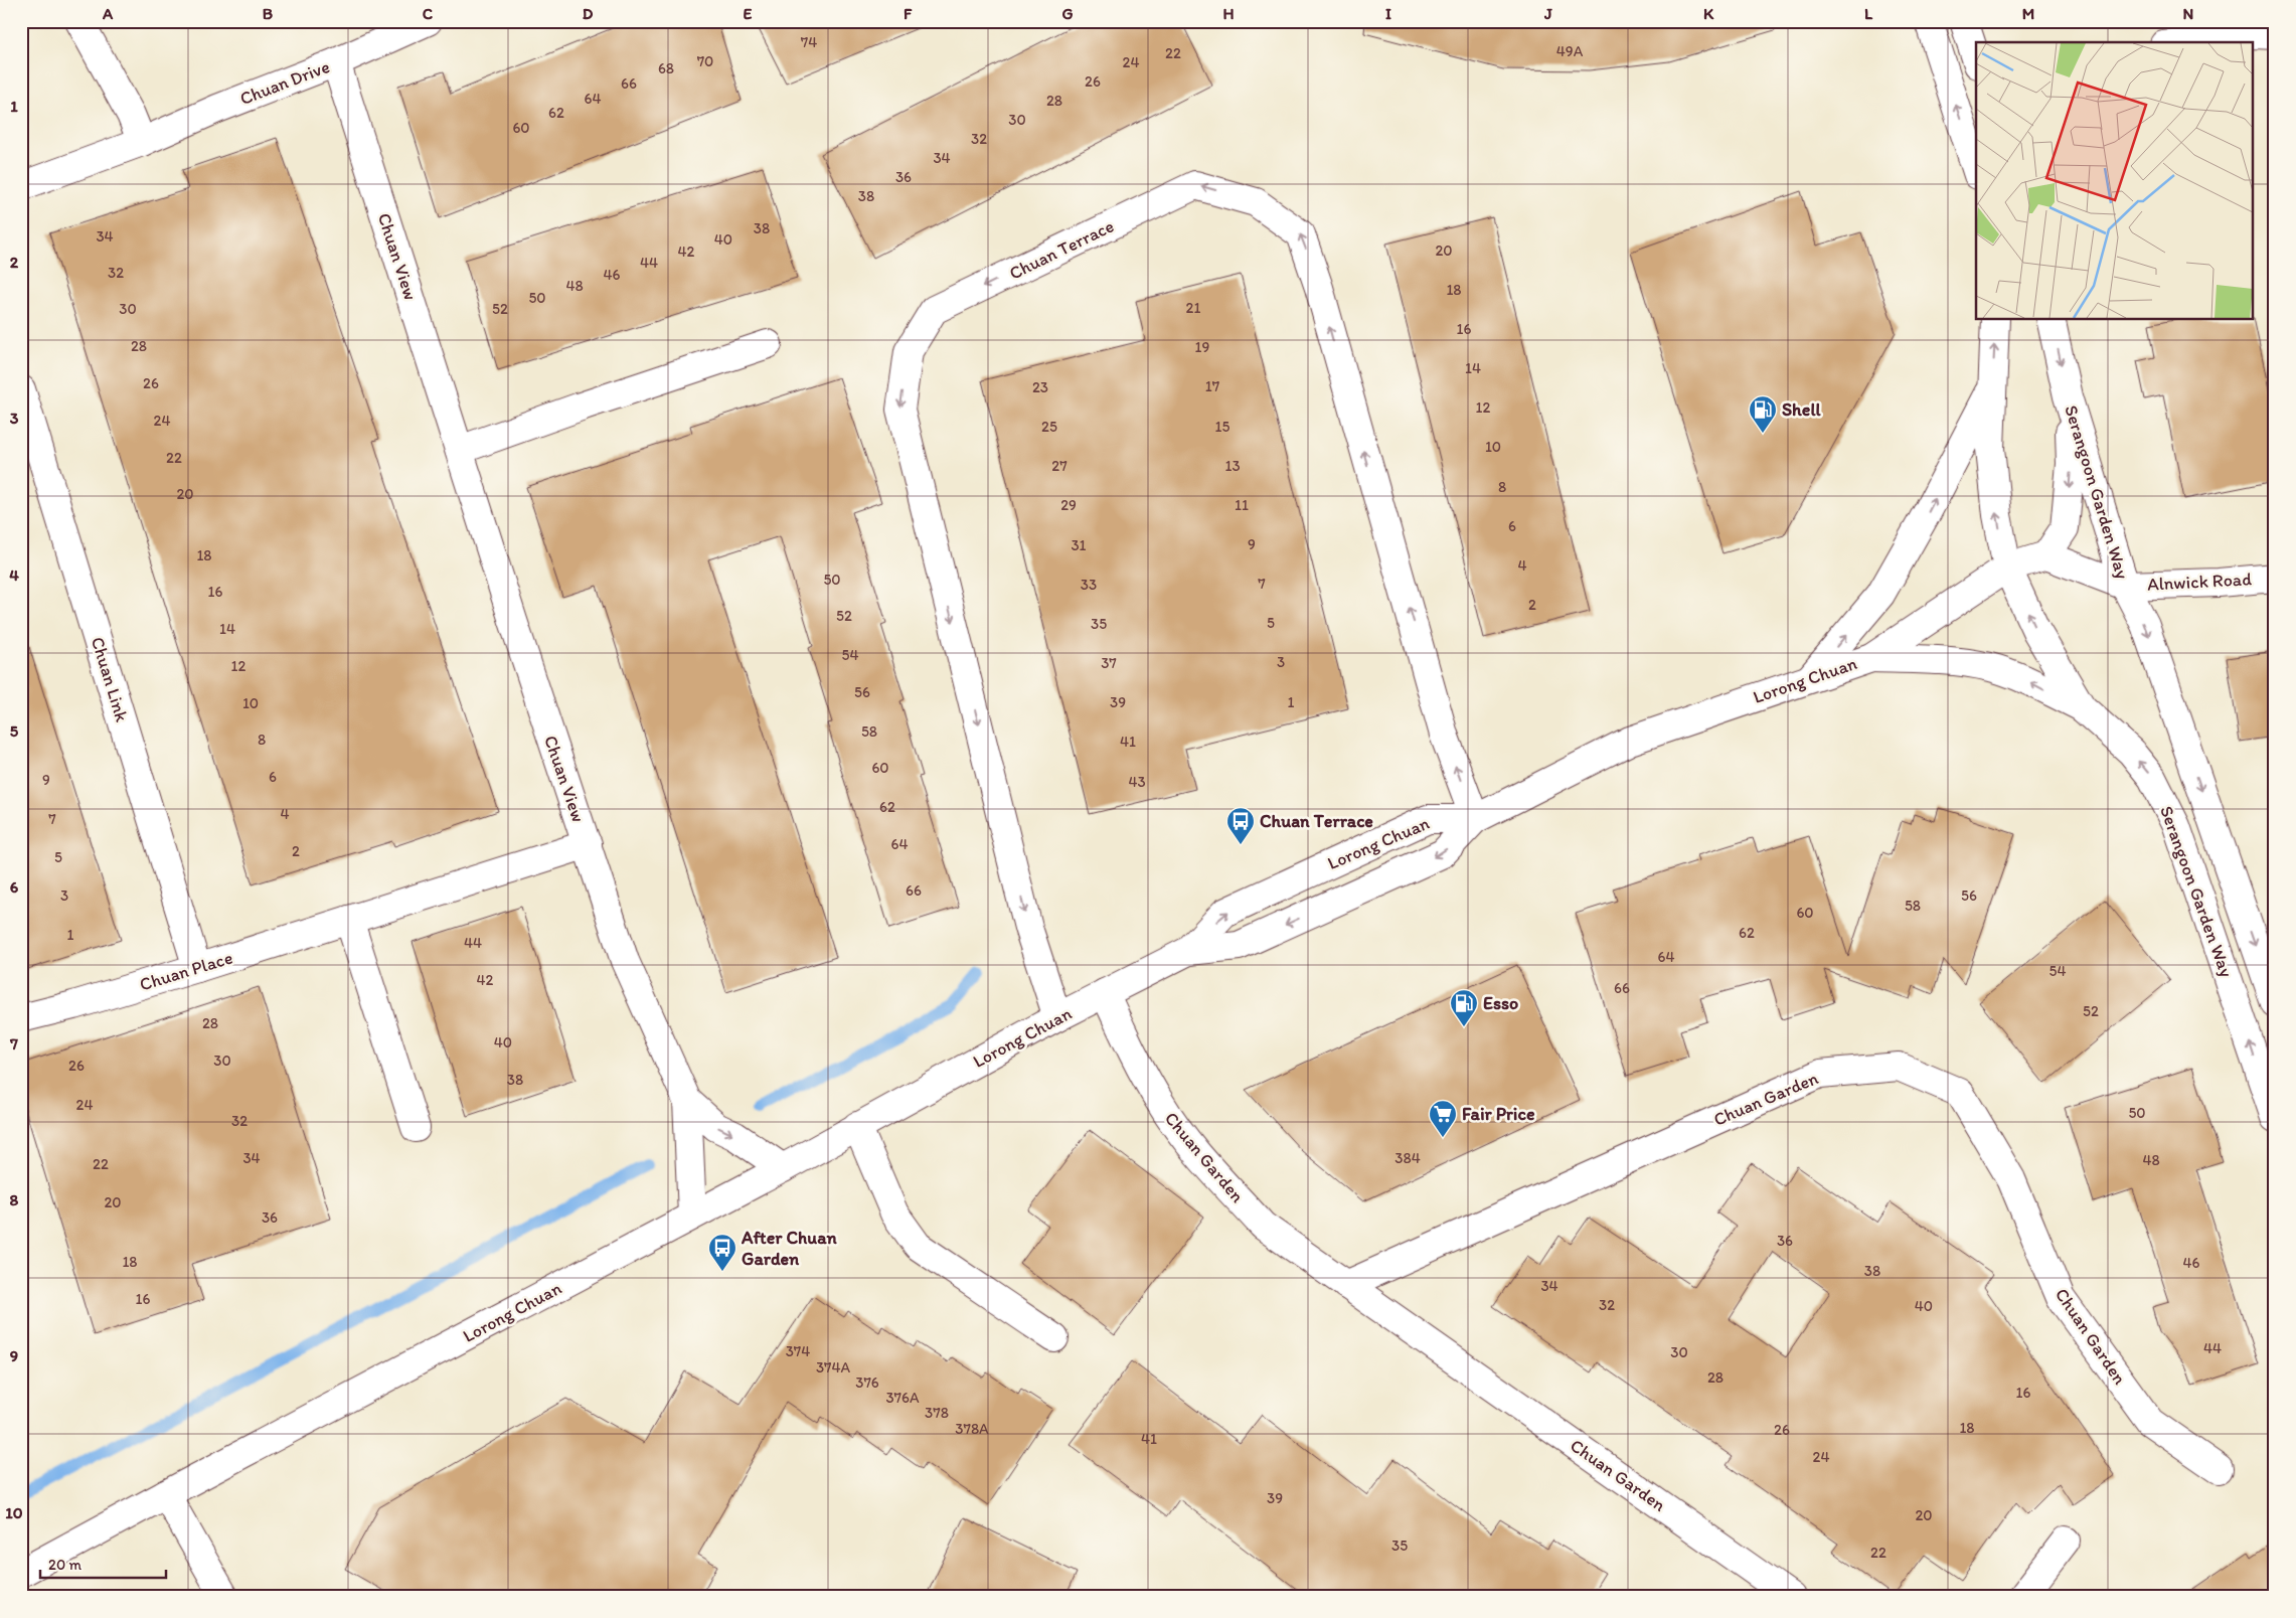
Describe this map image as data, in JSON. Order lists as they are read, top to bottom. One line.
{"streets":{"street":["Chuan Drive","Chuan Terrace","Chuan View","Serangoon Garden Way","Alnwick Road","Chuan Link","Lorong Chuan","Chuan Place","Chuan Garden"]},"crossings":[["Chuan Drive","Chuan View"],["Chuan Terrace","Lorong Chuan"],["Chuan View","Lorong Chuan"],["Chuan View","Chuan Place"],["Serangoon Garden Way","Alnwick Road"],["Serangoon Garden Way","Lorong Chuan"],["Chuan Link","Chuan Place"],["Lorong Chuan","Chuan Garden"]],"places":{"fuel station":["Shell","Esso"],"bus stop":["Chuan Terrace","After Chuan Garden"],"supermarket":["Fair Price"]},"house_numbers":["74","49A","22","70","24","68","26","66","64","28","62","30","60","32","34","36","38","38","34","40","20","42","44","32","46","48","18","50","21","30","52","16","28","19","14","26","17","23","12","24","25","15","10","22","27","13","8","20","29","11","6","9","31","18","4","50","7","33","16","2","52","5","35","14","54","3","37","12","56","39","1","10","58","8","41","60","6","9","43","62","4","7","64","2","5","66","3","56","58","60","62","1","44","64","54","42","66","52","28","40","30","26","38","24","50","32","34","384","48","22","20","36","36","18","46","38","34","16","32","40","44","374","30","374A","28","376","16","376A","378","18","378A","26","41","24","39","20","35","22"],"scale_bar":"20 m","grid":{"columns":["A","B","C","D","E","F","G","H","I","J","K","L","M","N"],"rows":["1","2","3","4","5","6","7","8","9","10"]}}
